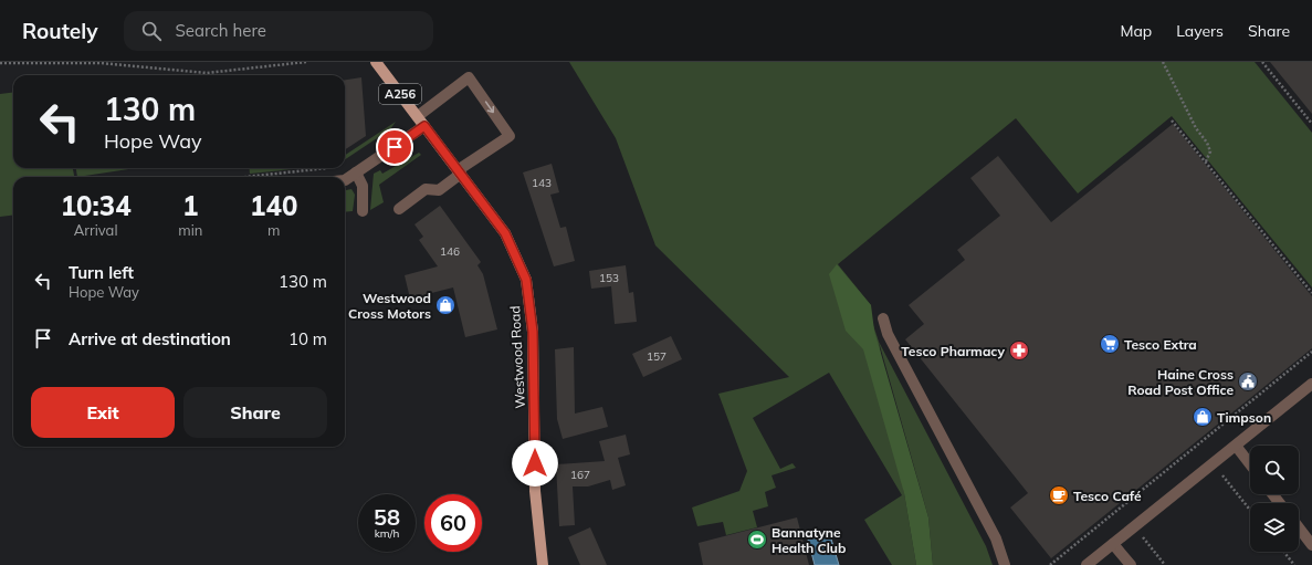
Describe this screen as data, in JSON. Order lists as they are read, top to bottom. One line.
{"streets":{"main road":["A256","Westwood Road"]},"places":{"shop":["Westwood Cross Motors","Timpson"],"supermarket":["Tesco Extra"],"pharmacy":["Tesco Pharmacy"],"public building":["Haine Cross Road Post Office"],"cafe":["Tesco Café"],"sports":["Bannatyne Health Club"]},"house_numbers":["143","146","153","157","167"],"page":{"header":"Routely","search":"Search here","nav":["Map","Layers","Share"],"turn":["130 m","Hope Way"],"eta":["10:34","Arrival","1","min","140","m"],"list":[{"name":"Turn left","note":"Hope Way","value":"130 m"},{"name":"Arrive at destination","value":"10 m"}],"buttons":["Exit","Share"],"speed":"58 km/h","limit":"60"}}
